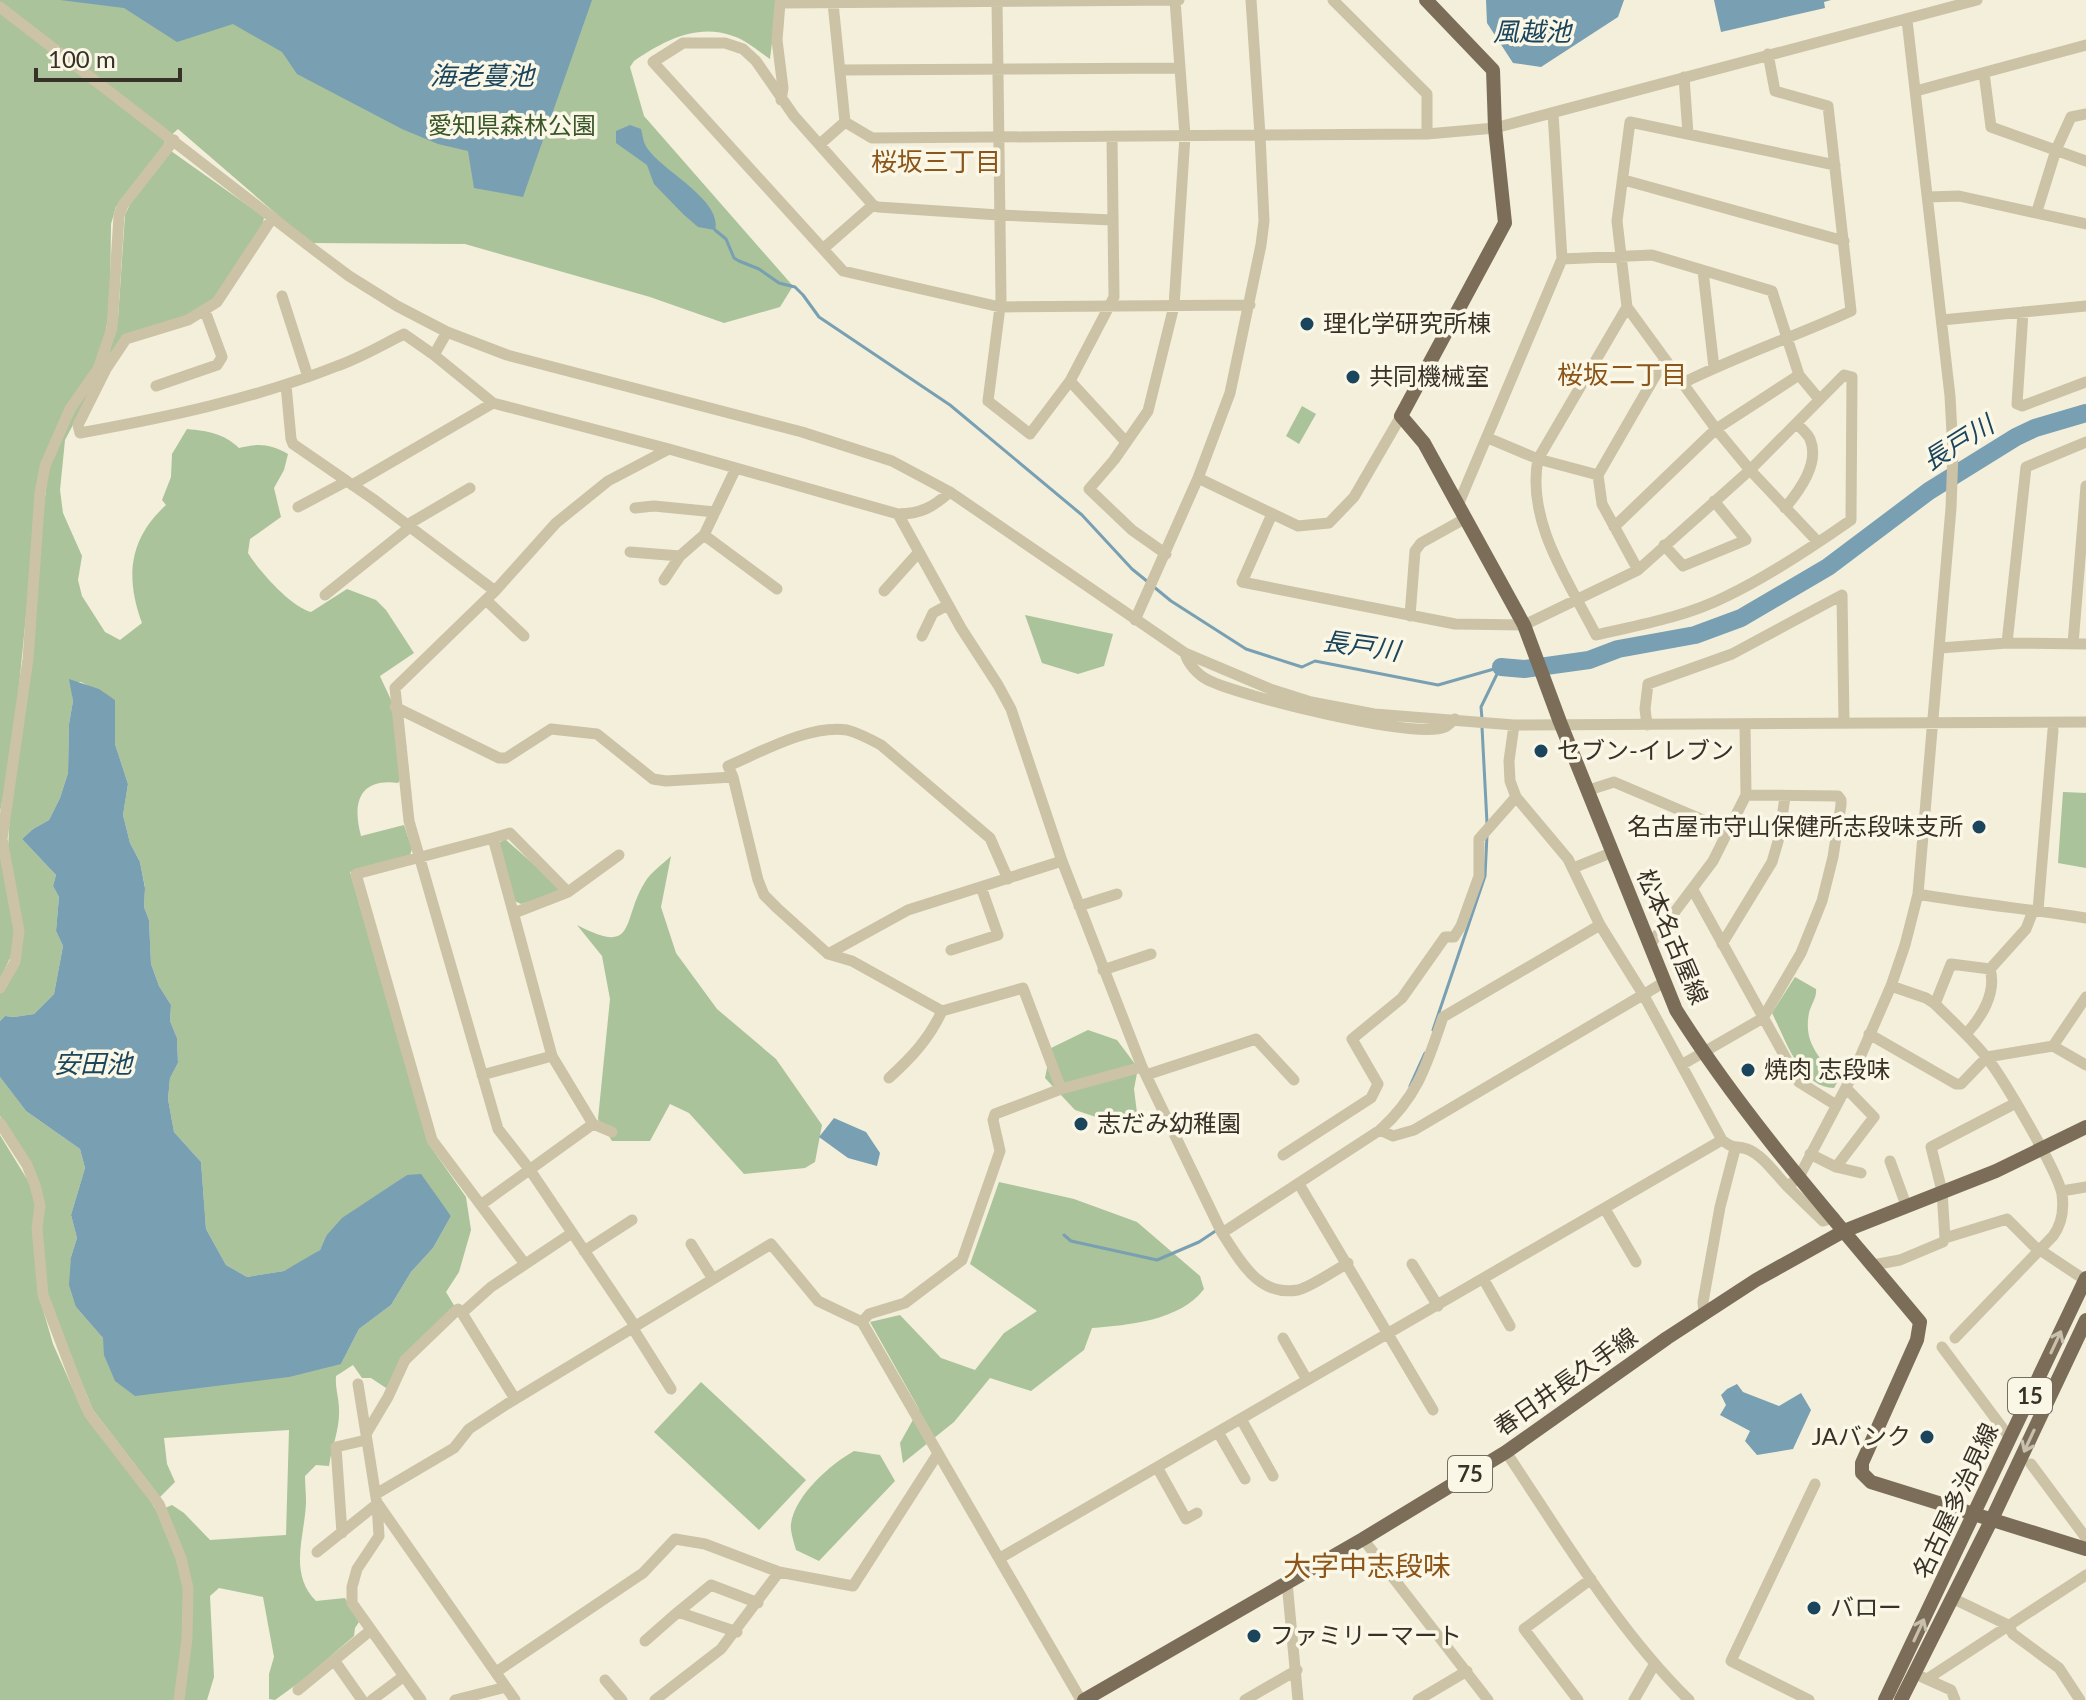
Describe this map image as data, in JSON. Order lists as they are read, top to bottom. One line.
{"streets":{"main road":["松本名古屋線","春日井長久手線","15","75","名古屋多治見線"]},"crossings":[["松本名古屋線","春日井長久手線"],["松本名古屋線","名古屋多治見線"]],"districts":["桜坂三丁目","桜坂二丁目","大字中志段味"],"water":["風越池","海老蔓池","長戸川","安田池"],"parks":["愛知県森林公園"],"places":["理化学研究所棟","共同機械室","セブン-イレブン","名古屋市守山保健所志段味支所","焼肉 志段味","志だみ幼稚園","JAバンク","バロー","ファミリーマート"],"scale_bar":"100 m"}
